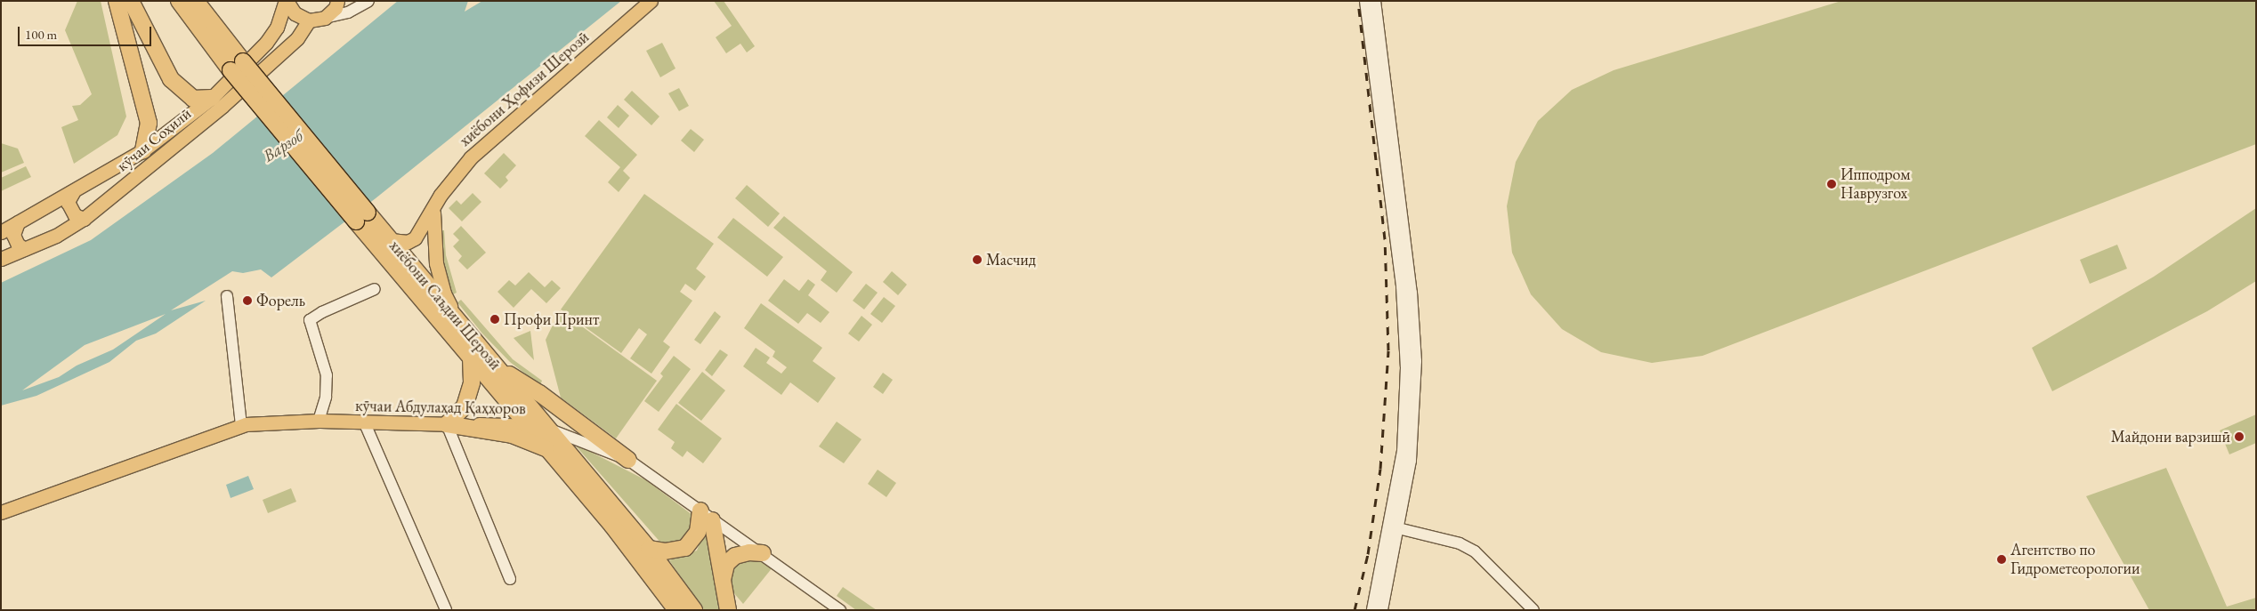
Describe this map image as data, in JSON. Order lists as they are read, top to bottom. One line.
{"streets":{"highway":["хиёбони Саъдии Шерозӣ"],"main road":["хиёбони Ҳофизи Шерозӣ","кӯчаи Соҳилӣ","кӯчаи Абдулаҳад Қаҳҳоров"]},"crossings":[["хиёбони Ҳофизи Шерозӣ","хиёбони Саъдии Шерозӣ"],["хиёбони Саъдии Шерозӣ","кӯчаи Абдулаҳад Қаҳҳоров"]],"water":["Варзоб"],"places":["Ипподром Наврузгох","Масчид","Форель","Профи Принт","Майдони варзишӣ","Агентство по Гидрометеорологии"],"scale_bar":"100 m"}
